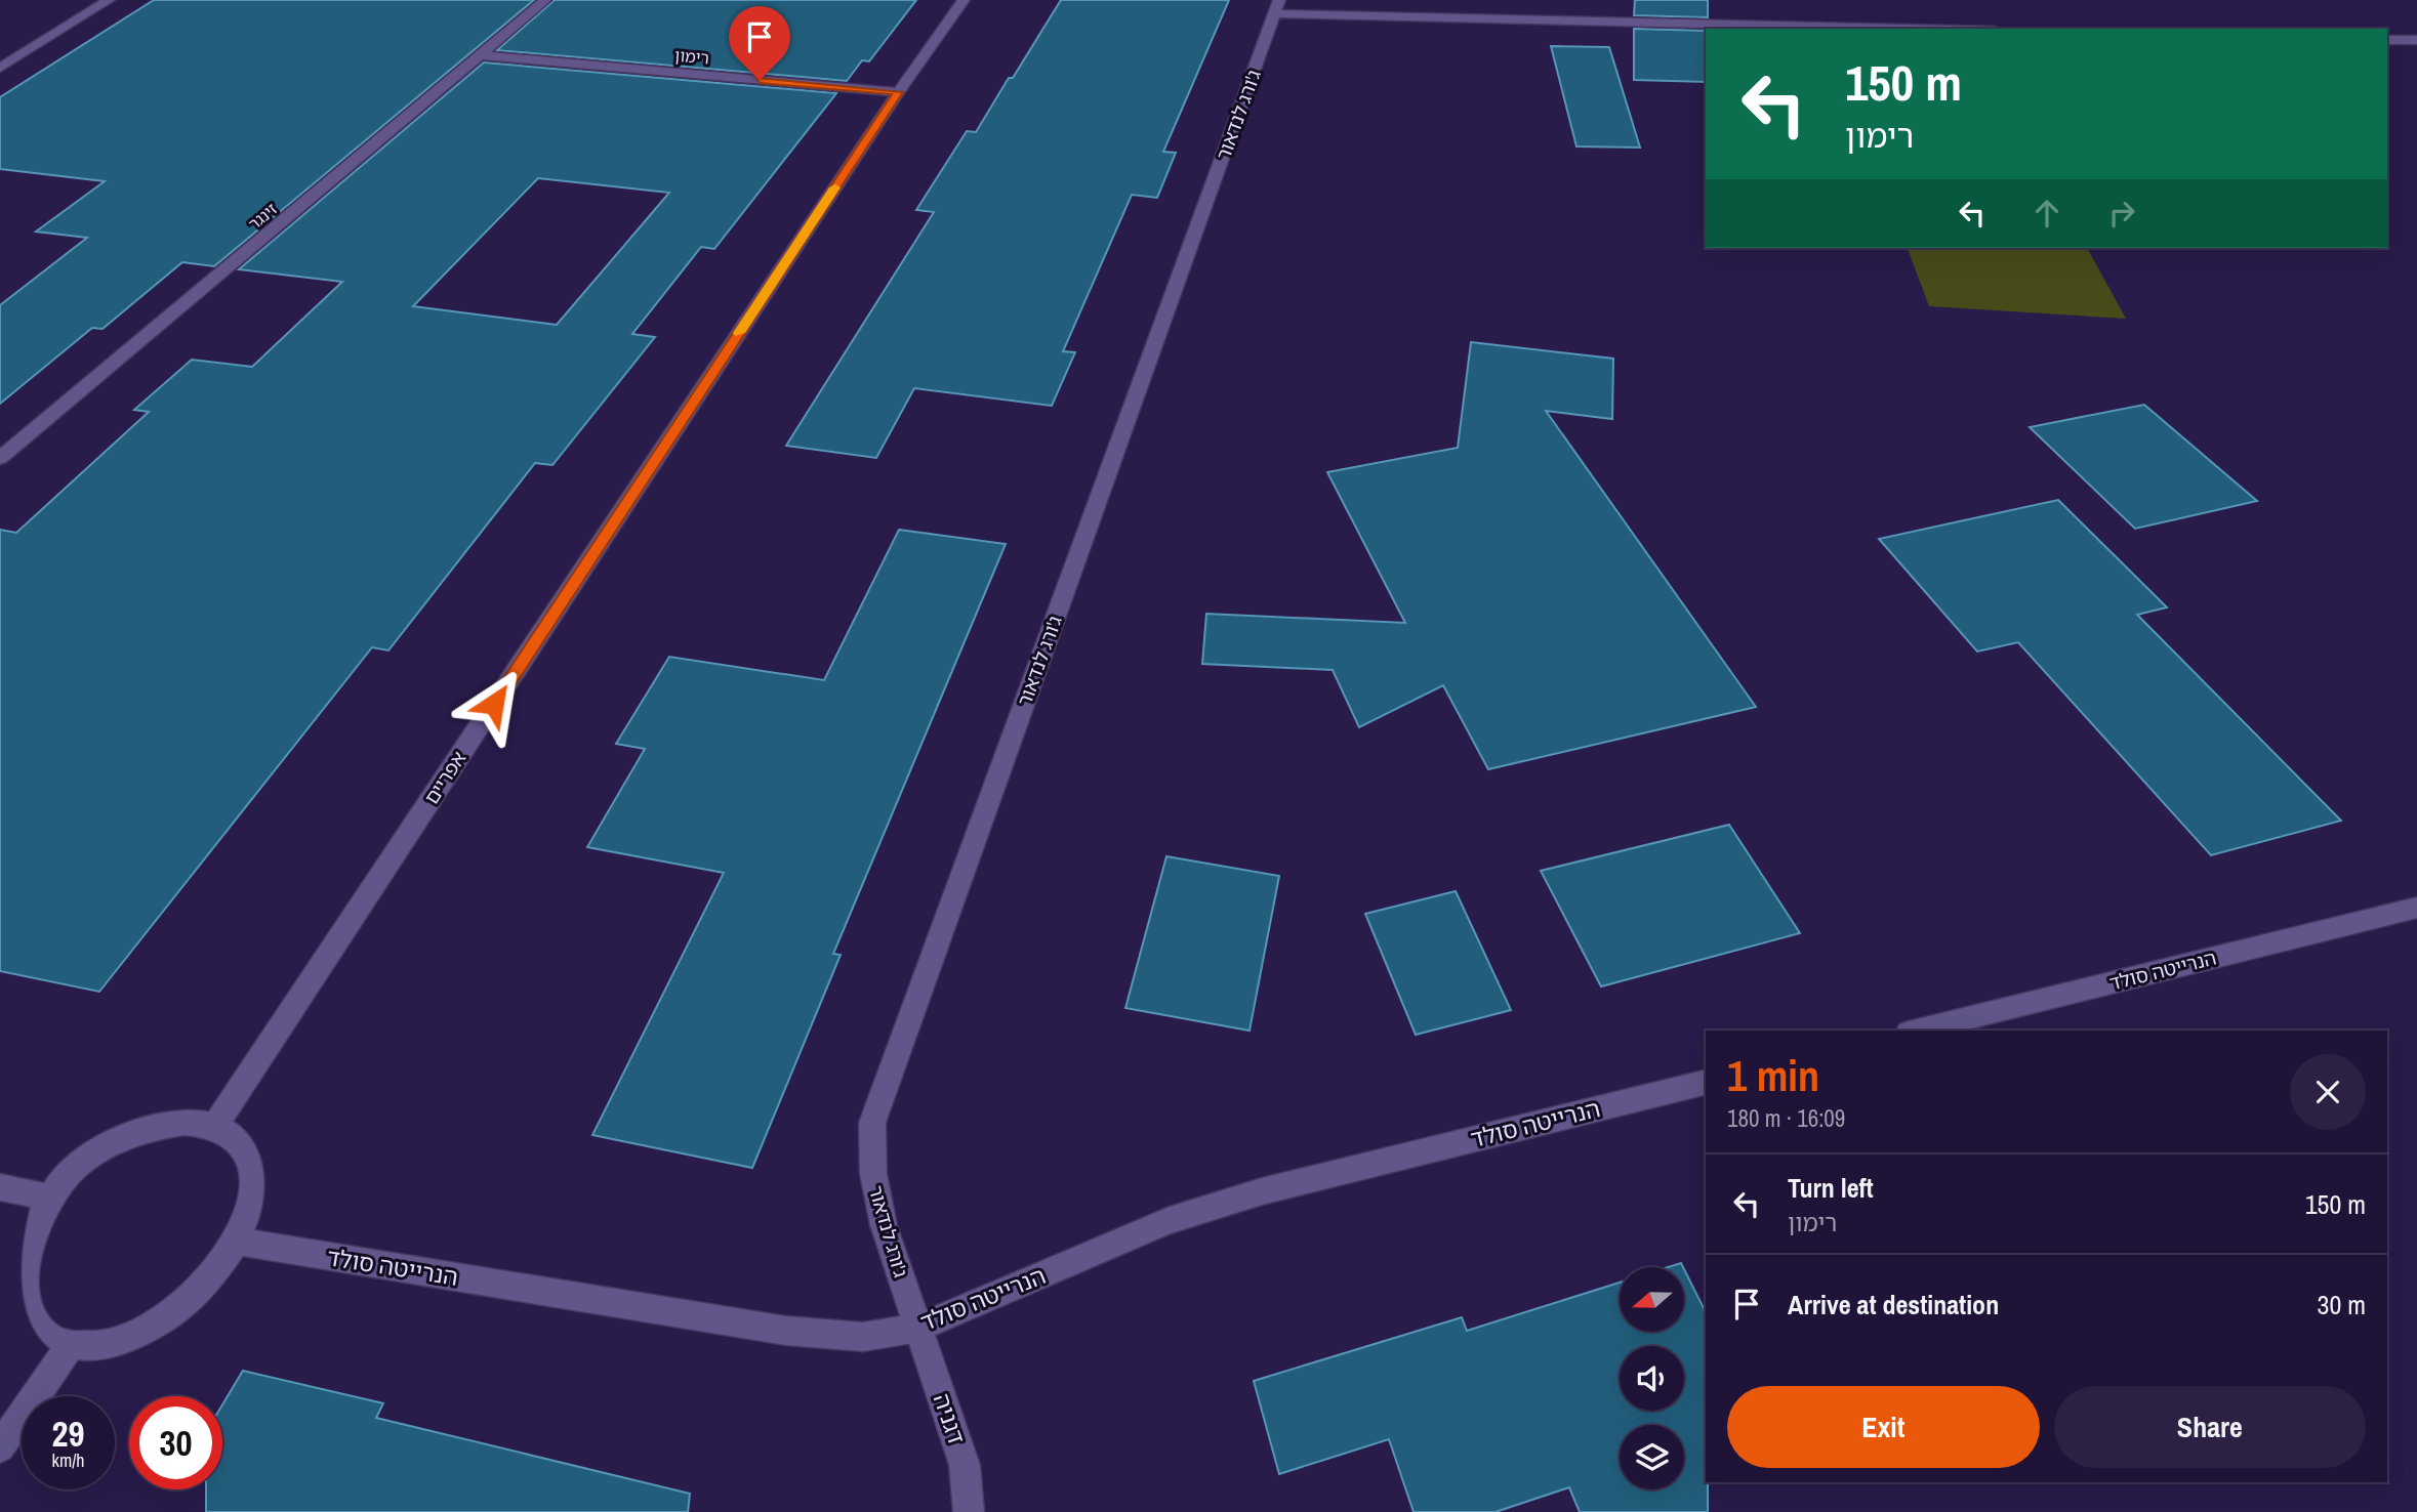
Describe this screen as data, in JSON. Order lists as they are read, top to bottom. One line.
{"streets":{"street":["רימון","ג'ורג לנדאור","זינגר","אפריים","הנרייטה סולד","דגניה"]},"crossings":[["רימון","זינגר"],["רימון","אפריים"],["ג'ורג לנדאור","הנרייטה סולד"],["ג'ורג לנדאור","דגניה"],["אפריים","הנרייטה סולד"],["הנרייטה סולד","דגניה"]],"north":"left","page":{"turn":["150 m","רימון"],"heading":["1 min","180 m · 16:09"],"list":[{"name":"Turn left","note":"רימון","value":"150 m"},{"name":"Arrive at destination","value":"30 m"}],"buttons":["Exit","Share"],"speed":"29 km/h","limit":"30"}}
